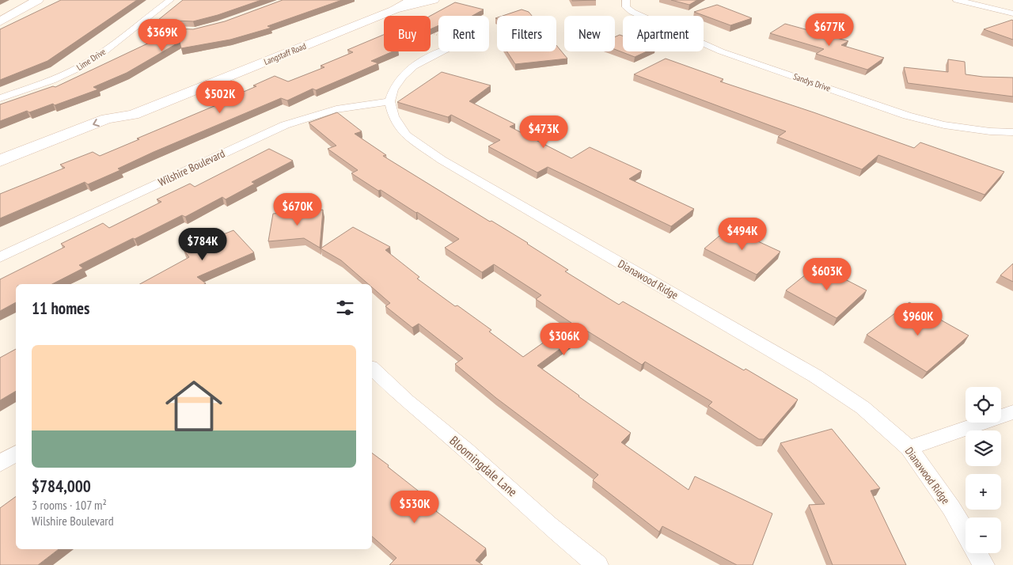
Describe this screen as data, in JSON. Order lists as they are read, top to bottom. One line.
{"streets":{"main road":["Langstaff Road"],"street":["Lime Drive","Sandys Drive","Wilshire Boulevard","Dianawood Ridge","Bloomingdale Lane"]},"crossings":[["Wilshire Boulevard","Dianawood Ridge"]],"page":{"price":["$677K","$369K","$502K","$473K","$670K","$494K","$784K","$603K","$960K","$306K","$530K"],"chip":["Buy","Rent","Filters","New","Apartment"],"heading":"11 homes","list":[{"name":"$784,000","note":"3 rooms · 107 m² · Wilshire Boulevard"}],"map_buttons":["+","−"]}}
